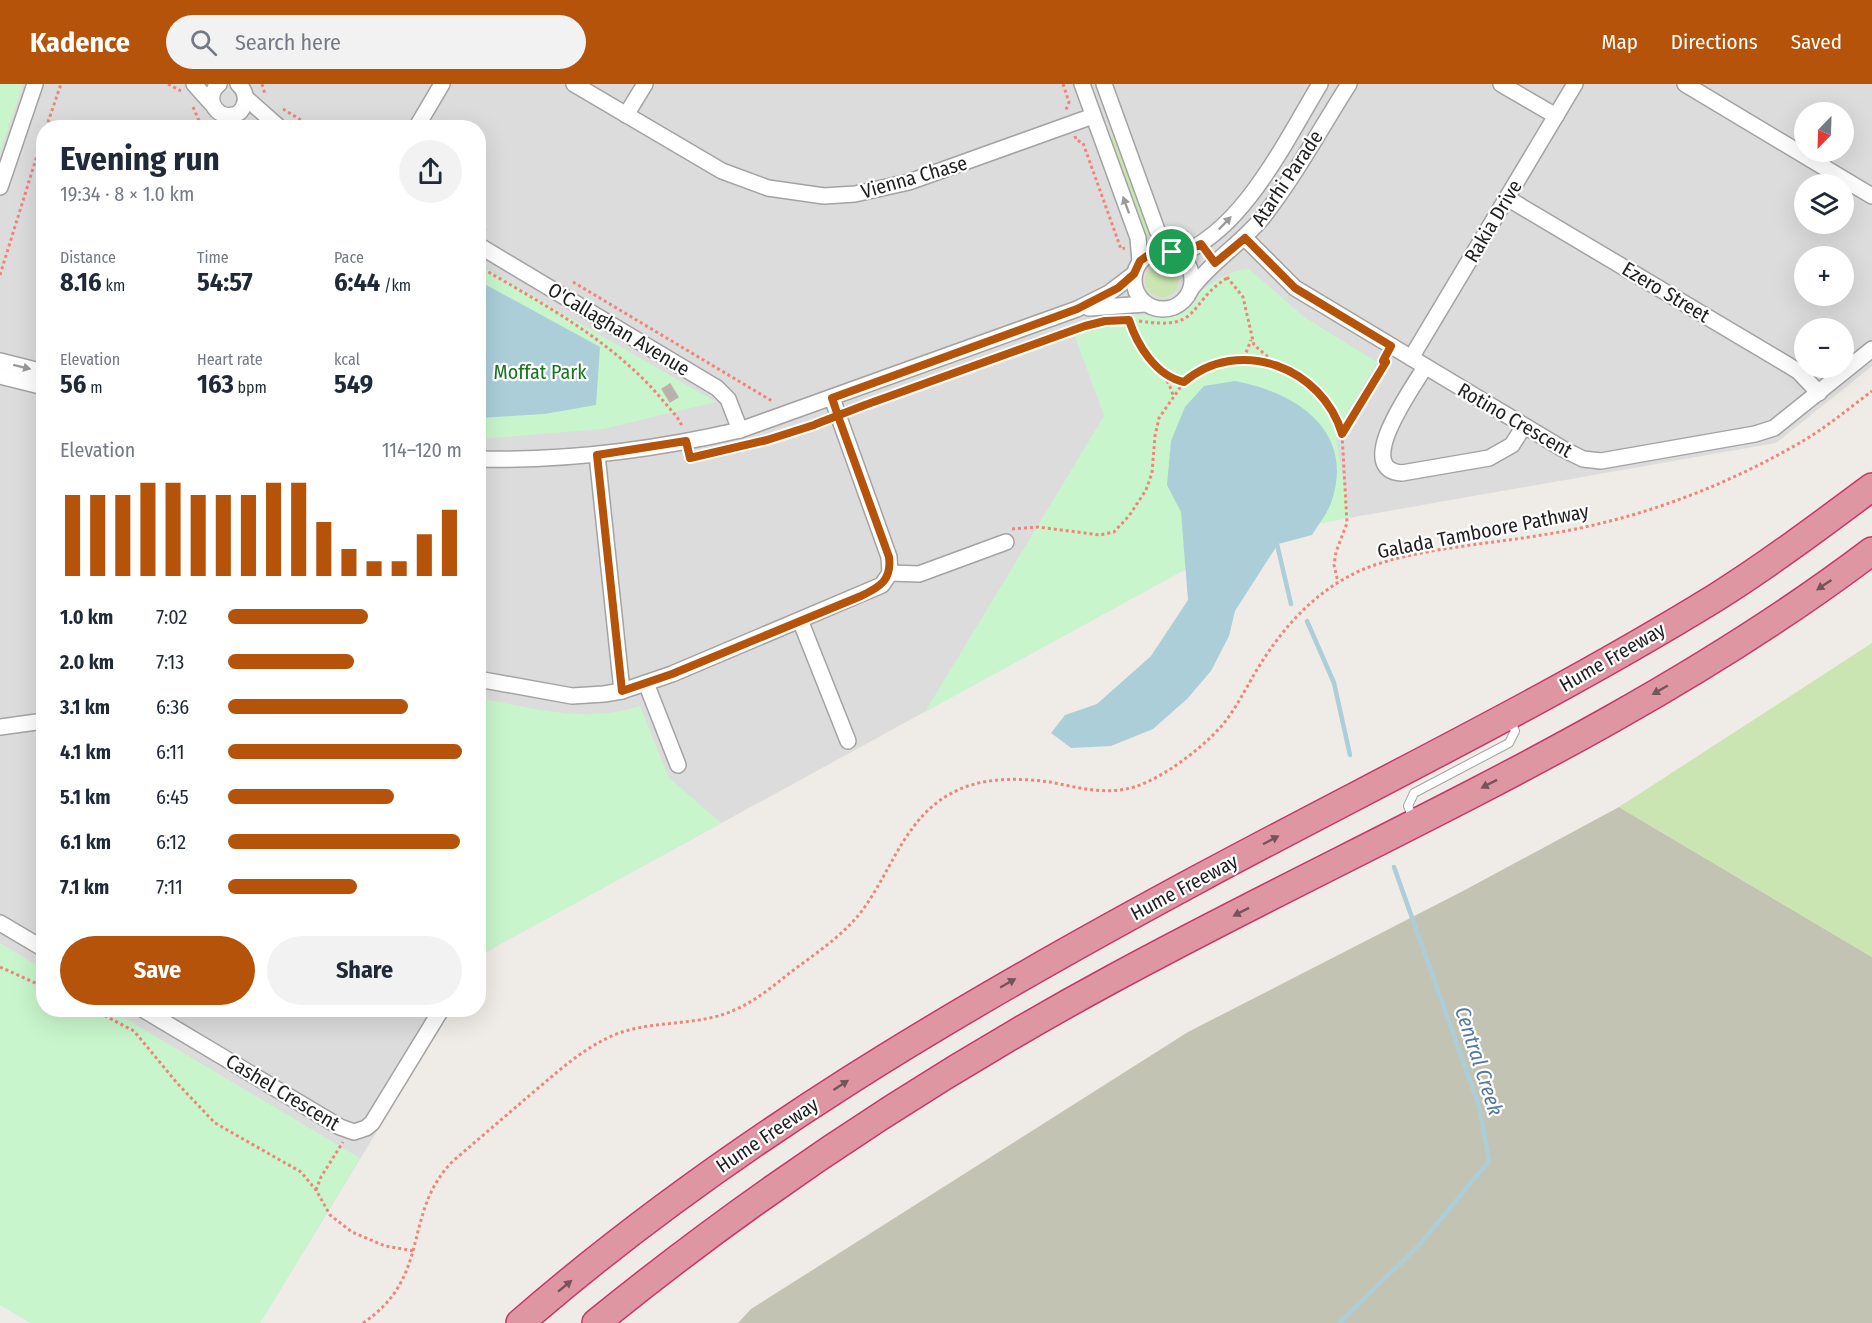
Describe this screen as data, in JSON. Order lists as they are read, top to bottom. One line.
{"streets":{"highway":["Hume Freeway"],"street":["Vienna Chase","Atarhi Parade","Rakia Drive","Ezero Street","O'Callaghan Avenue","Rotino Crescent","Cashel Crescent"],"path":["Galada Tamboore Pathway"]},"crossings":[["Atarhi Parade","Rotino Crescent"],["Rakia Drive","Ezero Street"],["Rakia Drive","Rotino Crescent"],["Ezero Street","Rotino Crescent"]],"water":["Central Creek"],"parks":["Moffat Park"],"north":"bottom left","page":{"header":"Kadence","search":"Search here","nav":["Map","Directions","Saved"],"map_buttons":["+","−"],"heading":["Evening run","19:34 · 8 × 1.0 km"],"stats":[["Distance","8.16 km"],["Time","54:57"],["Pace","6:44 /km"],["Elevation","56 m"],["Heart rate","163 bpm"],["kcal","549"]],"chart":["Elevation","114–120 m"],"list":[{"name":"1.0 km","note":"7:02"},{"name":"2.0 km","note":"7:13"},{"name":"3.1 km","note":"6:36"},{"name":"4.1 km","note":"6:11"},{"name":"5.1 km","note":"6:45"},{"name":"6.1 km","note":"6:12"},{"name":"7.1 km","note":"7:11"}],"buttons":["Save","Share"]}}
